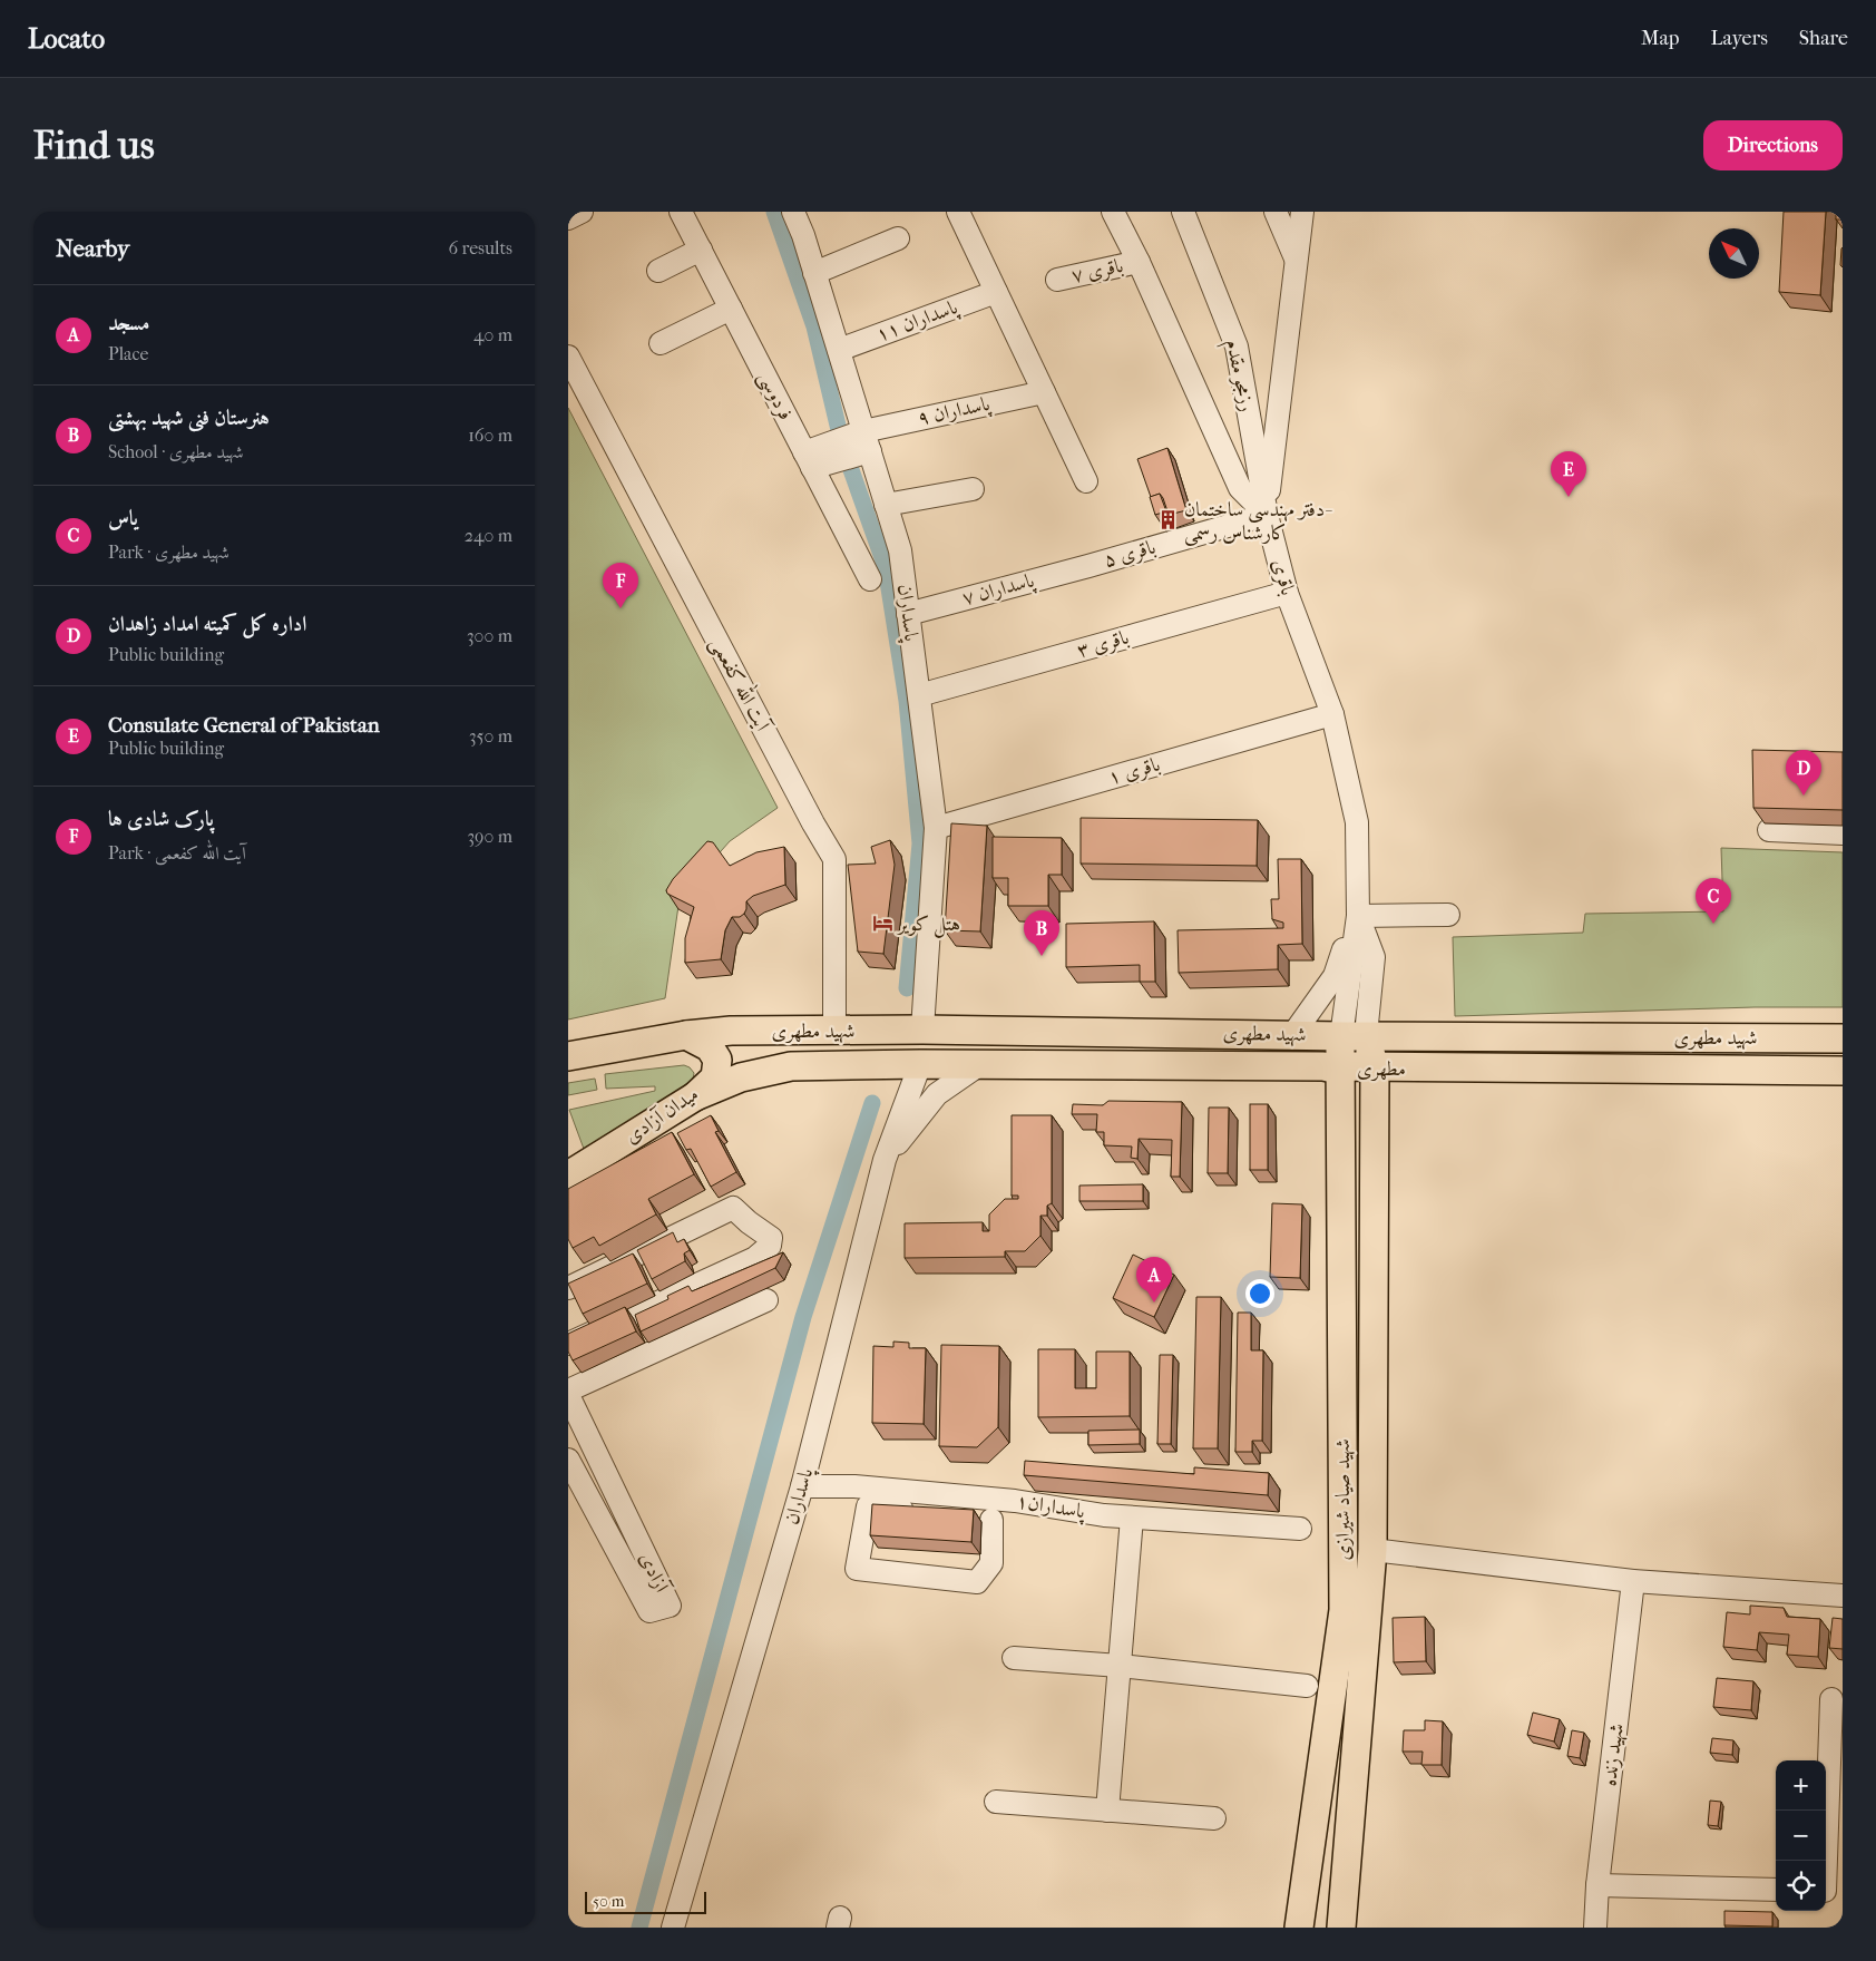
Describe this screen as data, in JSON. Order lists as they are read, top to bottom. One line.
{"streets":{"main road":["شهید مطهری","مطهری","میدان آزادی","شهید صیاد شیرازی"],"street":["باقری ۷","پاسداران ۱۱","رزمجو مقدم","فردوسی","پاسداران ۹","باقری ۵","باقری","پاسداران ۷","پاسداران","باقری ۳","آیت الله کفعمی","باقری ۱","پاسداران۱","آزادی","شهید زنده"]},"crossings":[["پاسداران ۱۱","پاسداران"],["رزمجو مقدم","باقری ۵"],["رزمجو مقدم","باقری"],["فردوسی","پاسداران ۹"],["پاسداران ۹","پاسداران"],["باقری ۵","باقری"],["باقری ۵","پاسداران ۷"],["باقری","باقری ۳"],["باقری","باقری ۱"],["پاسداران ۷","پاسداران"],["پاسداران","باقری ۳"],["پاسداران","باقری ۱"],["پاسداران","شهید مطهری"],["پاسداران","مطهری"],["پاسداران","پاسداران۱"],["آیت الله کفعمی","شهید مطهری"],["شهید مطهری","مطهری"],["شهید مطهری","میدان آزادی"],["شهید مطهری","شهید صیاد شیرازی"],["مطهری","شهید صیاد شیرازی"]],"places":{"building":["دفتر مهندسی ساختمان- کارشناس رسمی"],"hotel":["هتل کویر"]},"scale_bar":"50 m","north":"top left","page":{"header":"Locato","nav":["Map","Layers","Share"],"buttons":"Directions","title":"Find us","heading":["Nearby","6 results"],"list":[{"mark":"A","name":"مسجد","note":"Place","value":"40 m"},{"mark":"B","name":"هنرستان فنی شهید بهشتی","note":"School · شهید مطهری","value":"160 m"},{"mark":"C","name":"یاس","note":"Park · شهید مطهری","value":"240 m"},{"mark":"D","name":"اداره کل کمیته امداد زاهدان","note":"Public building","value":"300 m"},{"mark":"E","name":"Consulate General of Pakistan","note":"Public building","value":"350 m"},{"mark":"F","name":"پارک شادی ها","note":"Park · آیت الله کفعمی","value":"390 m"}],"pins":["E","F","D","C","B","A"],"map_buttons":["+","−"],"scale":"50 m"}}
